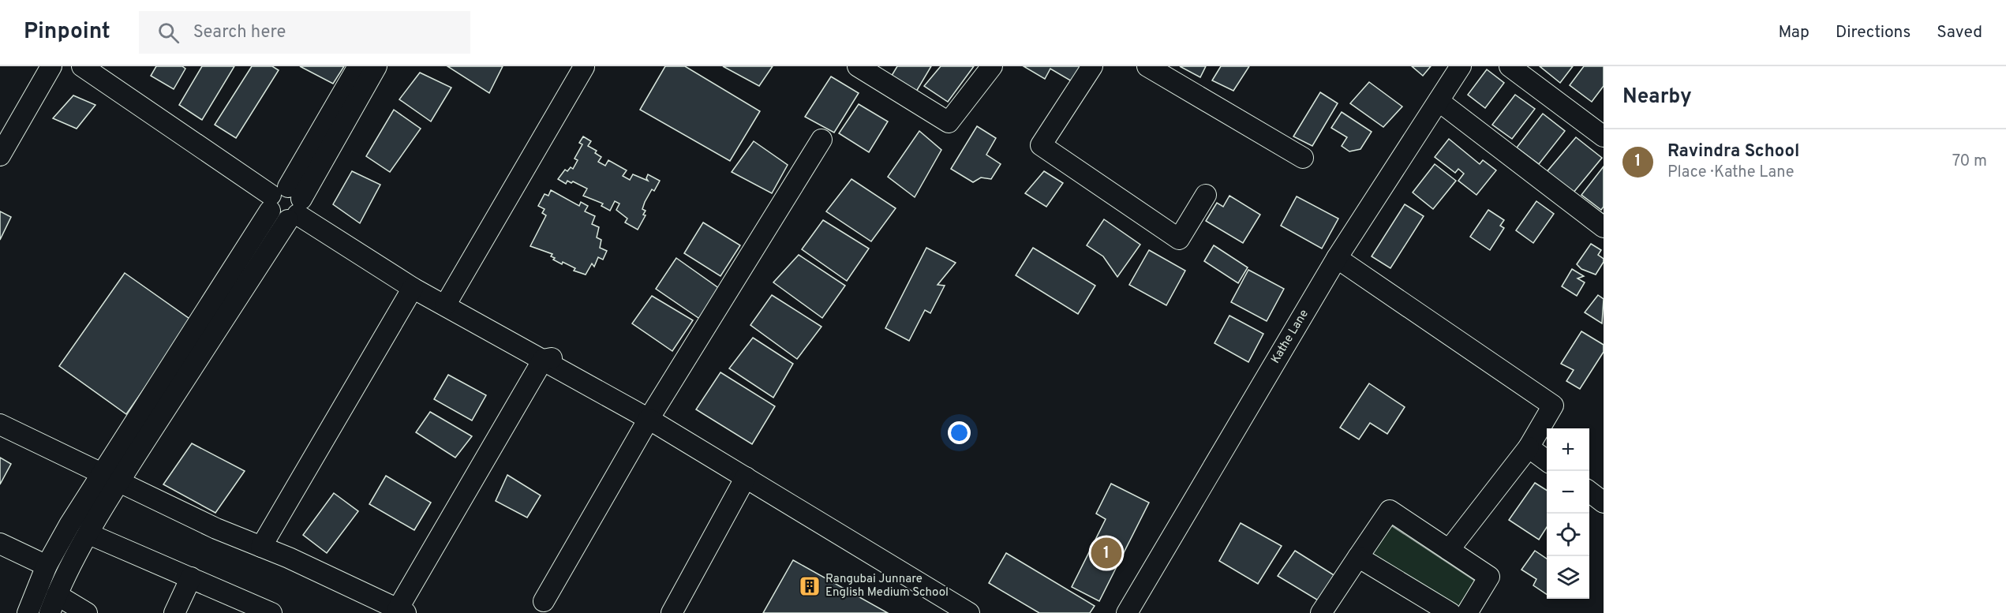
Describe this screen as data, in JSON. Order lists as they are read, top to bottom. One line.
{"streets":{"street":["Kathe Lane"]},"places":{"building":["Rangubai Junnare English Medium School"]},"page":{"header":"Pinpoint","search":"Search here","nav":["Map","Directions","Saved"],"heading":"Nearby","list":[{"mark":"1","name":"Ravindra School","note":"Place · Kathe Lane","value":"70 m"}],"map_buttons":["+","−"],"pins":"1"}}
